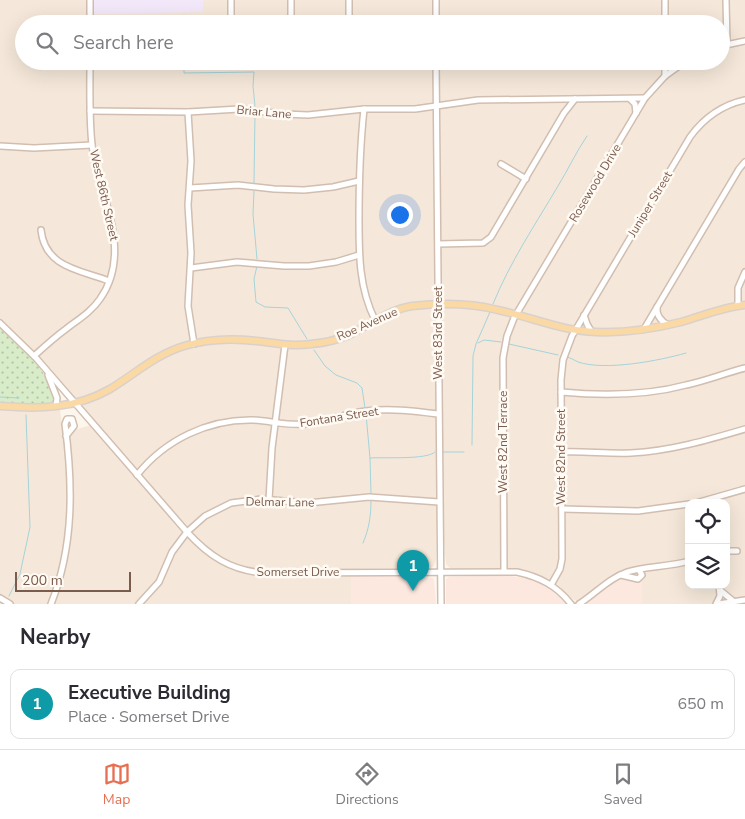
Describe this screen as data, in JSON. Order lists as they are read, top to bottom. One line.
{"streets":{"main road":["Roe Avenue"],"street":["Briar Lane","Rosewood Drive","West 86th Street","Juniper Street","West 83rd Street","Fontana Street","West 82nd Terrace","West 82nd Street","Delmar Lane","Somerset Drive"]},"crossings":[["Briar Lane","Rosewood Drive"],["Briar Lane","West 86th Street"],["Briar Lane","West 83rd Street"],["Rosewood Drive","Roe Avenue"],["Rosewood Drive","West 82nd Terrace"],["West 86th Street","Somerset Drive"],["Juniper Street","Roe Avenue"],["Juniper Street","West 82nd Street"],["Roe Avenue","West 83rd Street"],["Roe Avenue","West 82nd Terrace"],["Roe Avenue","West 82nd Street"],["Roe Avenue","Somerset Drive"],["West 83rd Street","Fontana Street"],["West 83rd Street","Delmar Lane"],["West 83rd Street","Somerset Drive"],["Fontana Street","Somerset Drive"],["West 82nd Terrace","Somerset Drive"],["West 82nd Street","Somerset Drive"],["Delmar Lane","Somerset Drive"]],"scale_bar":"200 m","page":{"search":"Search here","pins":"1","scale":"200 m","heading":"Nearby","list":[{"mark":"1","name":"Executive Building","note":"Place · Somerset Drive","value":"650 m"}],"nav":["Map","Directions","Saved"]}}
